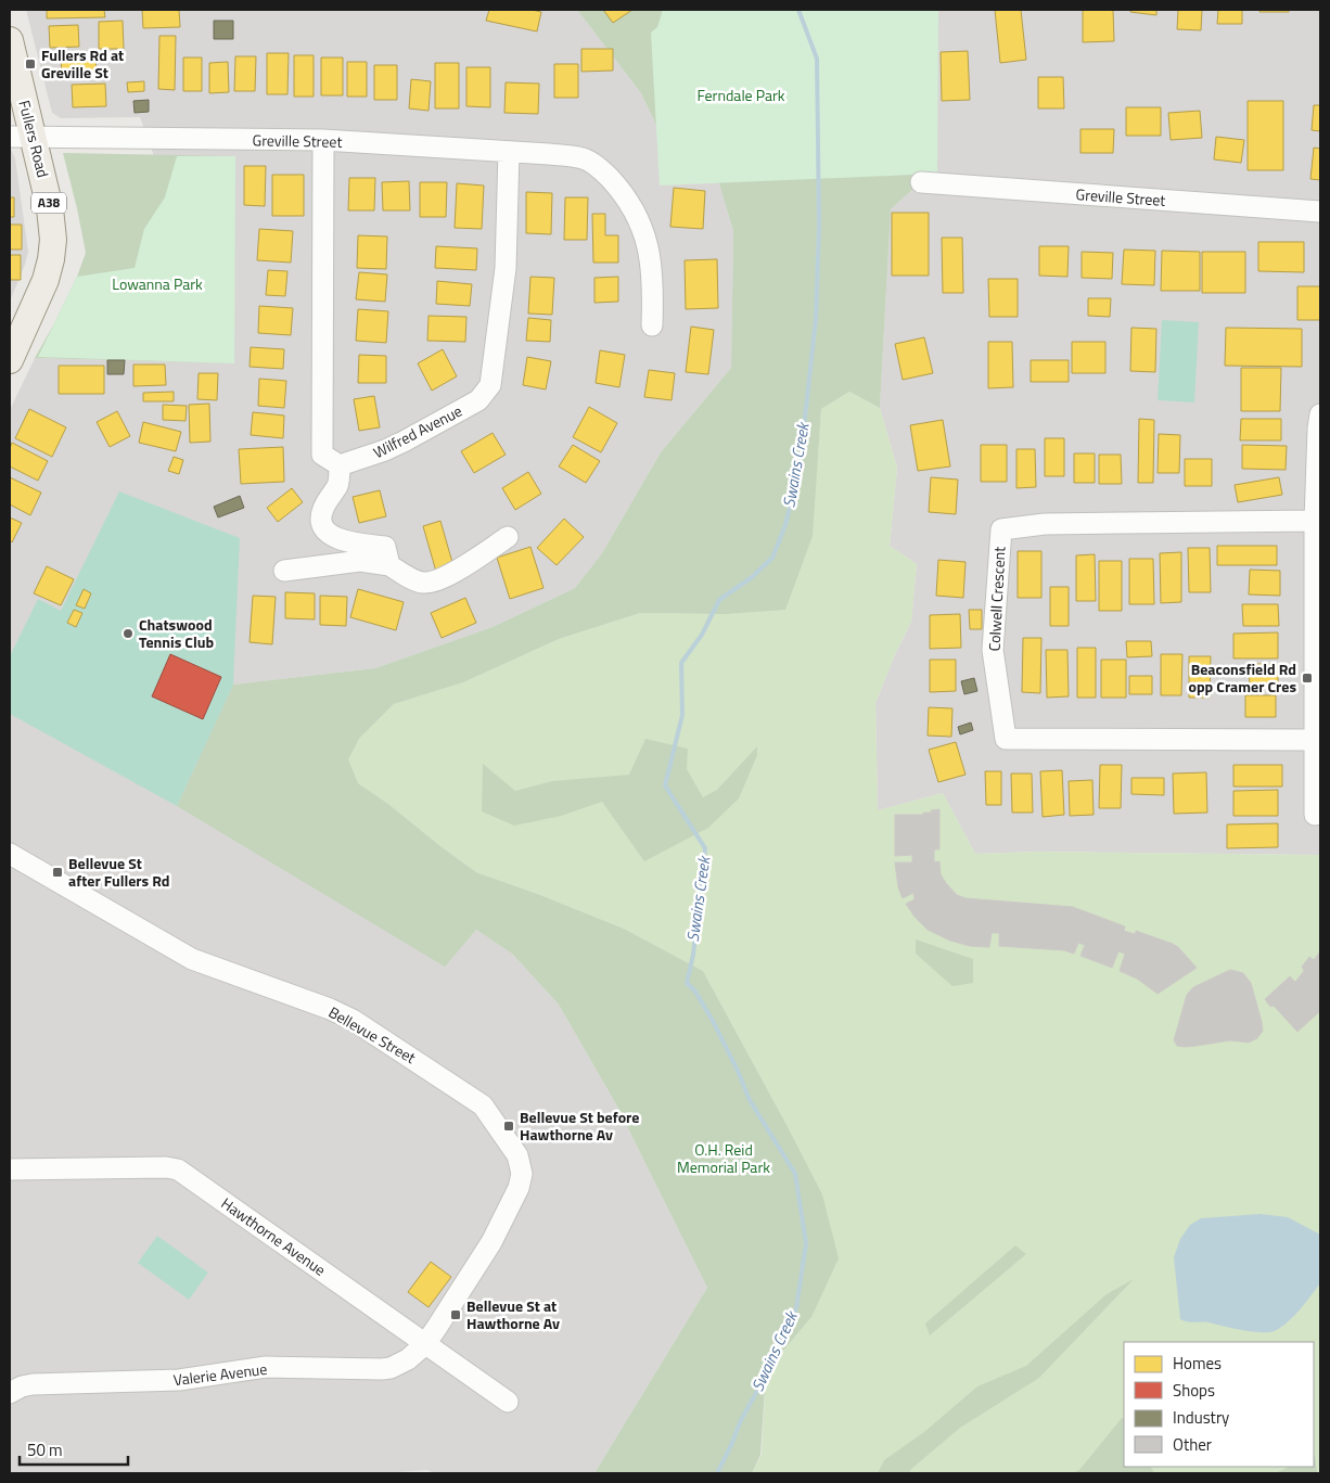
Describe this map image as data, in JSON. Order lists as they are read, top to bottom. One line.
{"streets":{"main road":["Fullers Road","A38"],"street":["Greville Street","Wilfred Avenue","Colwell Crescent","Bellevue Street","Hawthorne Avenue","Valerie Avenue"]},"crossings":[["Fullers Road","Greville Street"],["Greville Street","Wilfred Avenue"],["Bellevue Street","Hawthorne Avenue"],["Bellevue Street","Valerie Avenue"],["Hawthorne Avenue","Valerie Avenue"]],"water":["Swains Creek"],"parks":["Ferndale Park","Lowanna Park","O.H. Reid Memorial Park"],"places":{"transit":["Fullers Rd at Greville St","Beaconsfield Rd opp Cramer Cres","Bellevue St after Fullers Rd","Bellevue St before Hawthorne Av","Bellevue St at Hawthorne Av"],"other":["Chatswood Tennis Club"]},"legend":["Homes","Shops","Industry","Other"],"scale_bar":"50 m"}
